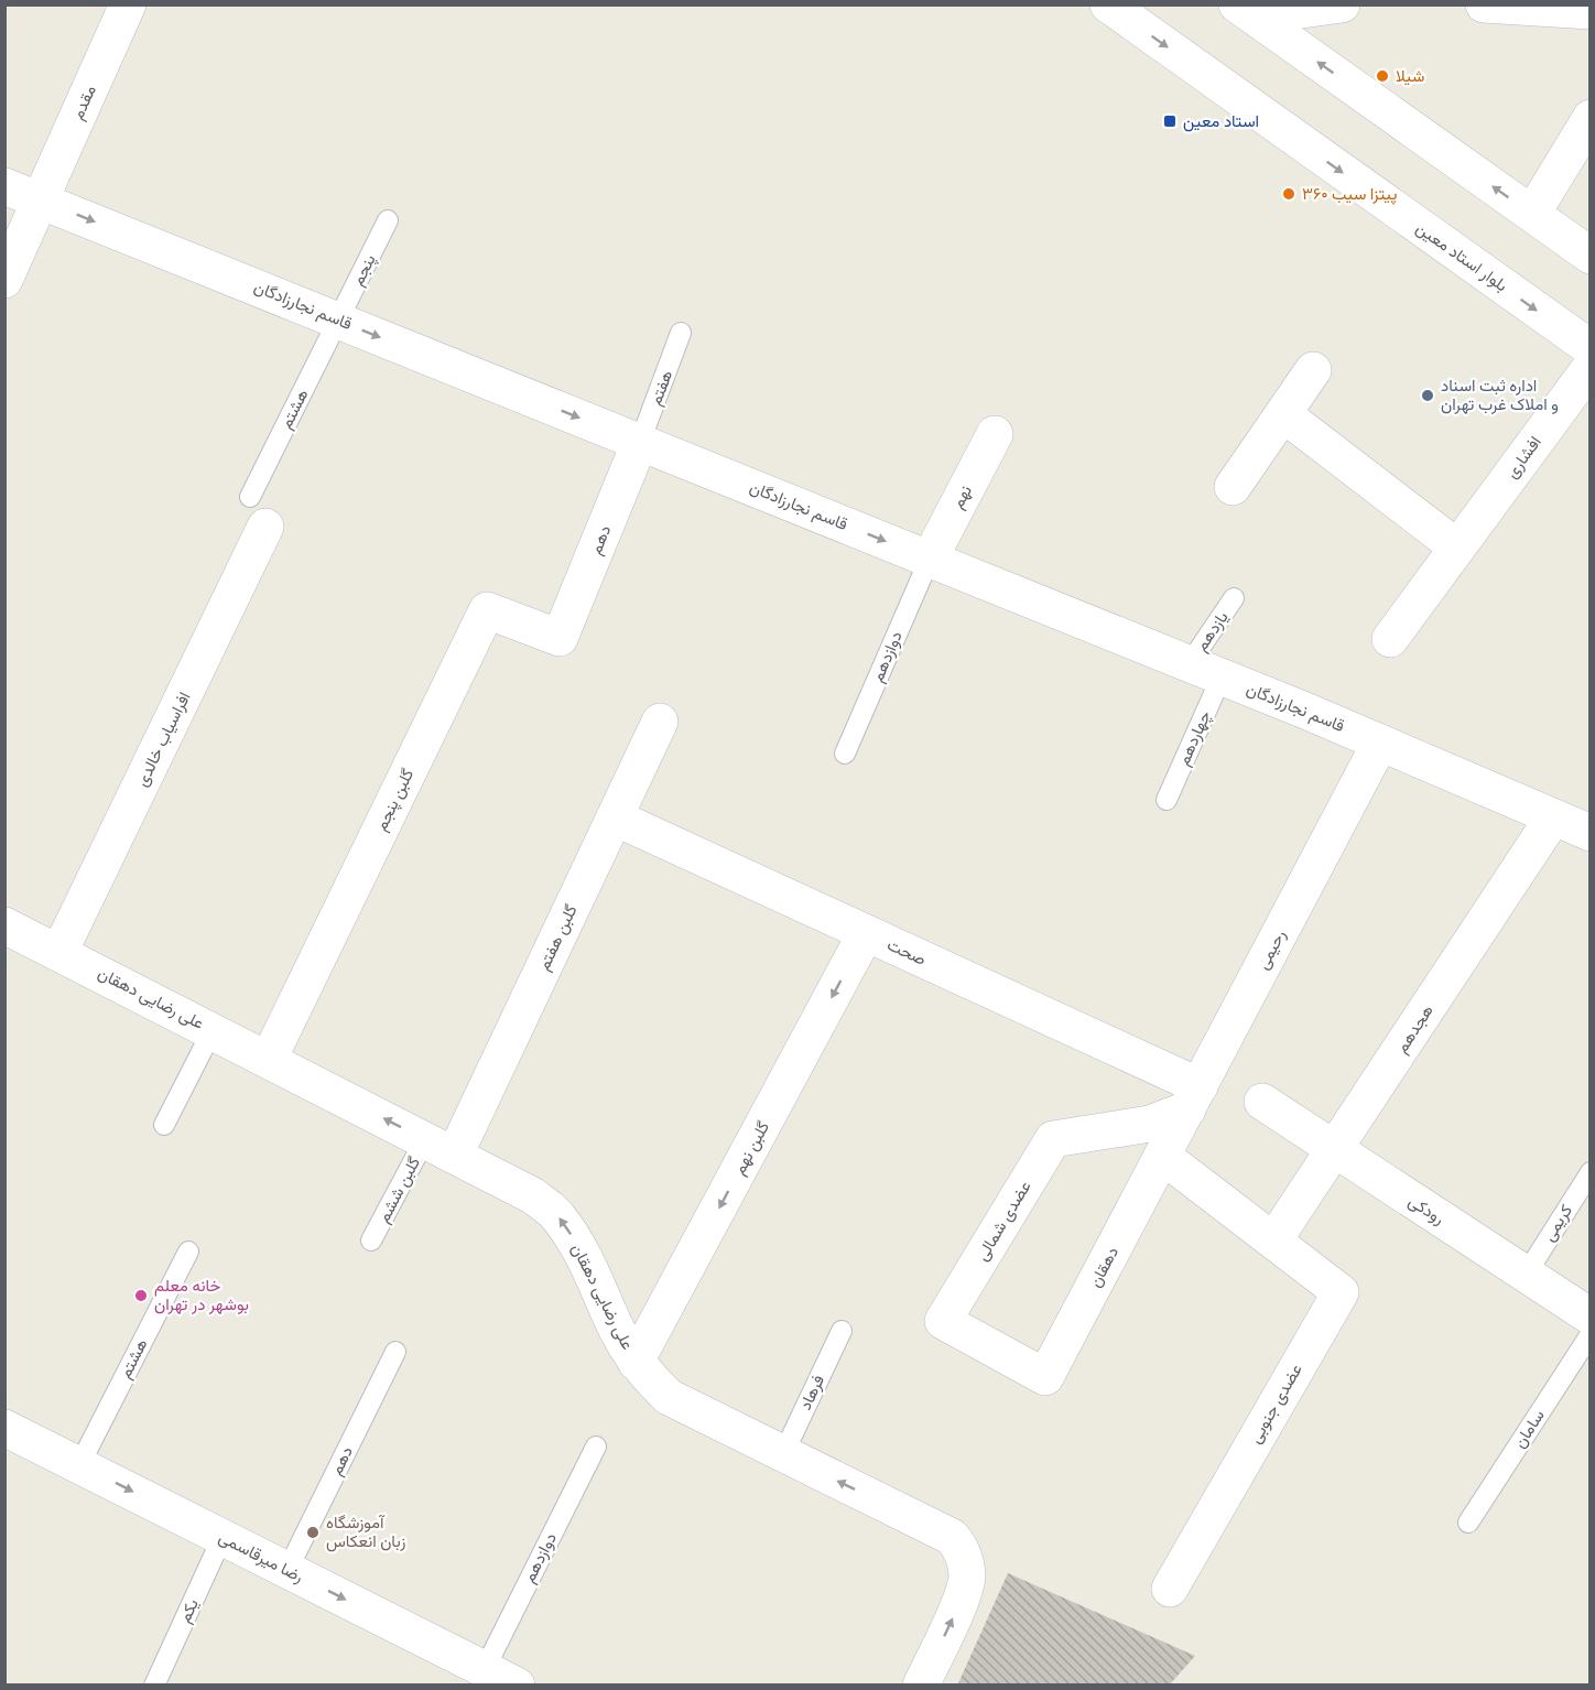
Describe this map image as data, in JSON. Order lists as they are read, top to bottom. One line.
{"streets":{"street":["مقدم","بلوار استاد معین","قاسم نجارزادگان","افشاری","نهم","دهم","افراسیاب خالدی","گلبن پنجم","گلبن هفتم","رحیمی","صحت","علی رضایی دهقان","هجدهم","گلبن نهم","رودکی","عضدی شمالی","دهقان","عضدی جنوبی","رضا میرقاسمی"],"lane":["پنجم","هفتم","هشتم","یازدهم","دوازدهم","چهاردهم","گلبن ششم","کریمی","فرهاد","سامان","یکم"]},"crossings":[["مقدم","قاسم نجارزادگان"],["پنجم","قاسم نجارزادگان"],["پنجم","هشتم"],["قاسم نجارزادگان","هفتم"],["قاسم نجارزادگان","هشتم"],["قاسم نجارزادگان","نهم"],["قاسم نجارزادگان","دهم"],["قاسم نجارزادگان","یازدهم"],["قاسم نجارزادگان","دوازدهم"],["قاسم نجارزادگان","چهاردهم"],["قاسم نجارزادگان","رحیمی"],["قاسم نجارزادگان","هجدهم"],["هفتم","دهم"],["هشتم","افراسیاب خالدی"],["هشتم","رضا میرقاسمی"],["نهم","دوازدهم"],["دهم","گلبن پنجم"],["دهم","رضا میرقاسمی"],["یازدهم","چهاردهم"],["دوازدهم","رضا میرقاسمی"],["افراسیاب خالدی","علی رضایی دهقان"],["گلبن پنجم","علی رضایی دهقان"],["گلبن هفتم","صحت"],["گلبن هفتم","علی رضایی دهقان"],["گلبن هفتم","گلبن ششم"],["رحیمی","صحت"],["رحیمی","عضدی شمالی"],["رحیمی","دهقان"],["صحت","گلبن نهم"],["صحت","عضدی شمالی"],["علی رضایی دهقان","گلبن نهم"],["علی رضایی دهقان","گلبن ششم"],["علی رضایی دهقان","فرهاد"],["هجدهم","رودکی"],["هجدهم","عضدی جنوبی"],["رودکی","کریمی"],["عضدی شمالی","دهقان"],["رضا میرقاسمی","یکم"]],"one_way":["قاسم نجارزادگان","علی رضایی دهقان","گلبن نهم","رضا میرقاسمی"],"places":{"other":["شیلا","پیتزا سیب ۳۶۰","اداره ثبت اسناد و املاک غرب تهران","خانه معلم بوشهر در تهران","آموزشگاه زبان انعکاس"],"transit":["استاد معین"]}}
